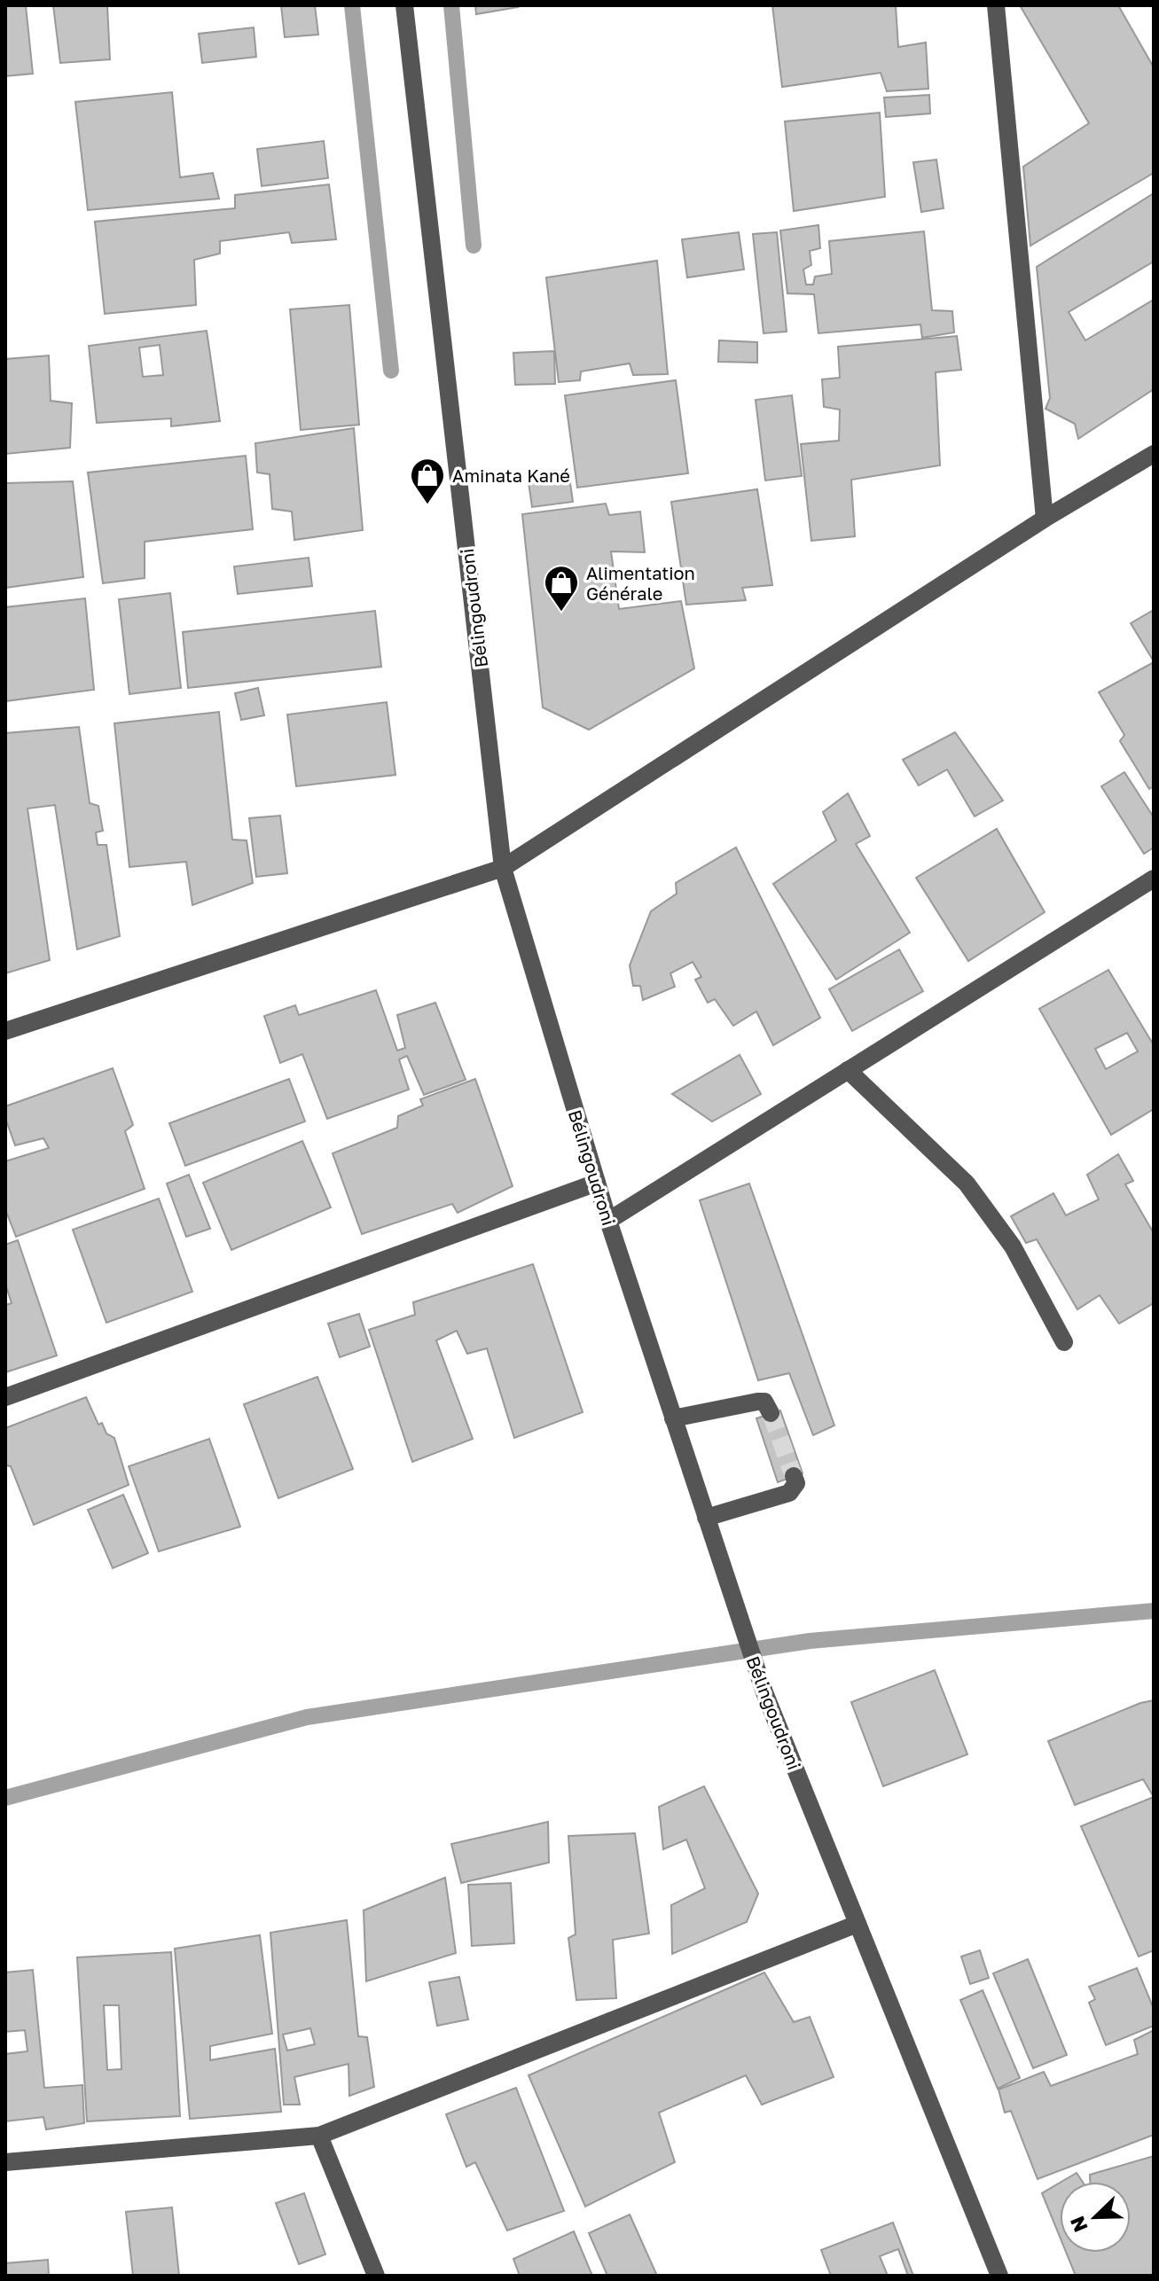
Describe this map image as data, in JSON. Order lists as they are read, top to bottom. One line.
{"streets":{"street":["Bélingoudroni"]},"places":{"shop":["Aminata Kané","Alimentation Générale"]},"north":"bottom left"}
